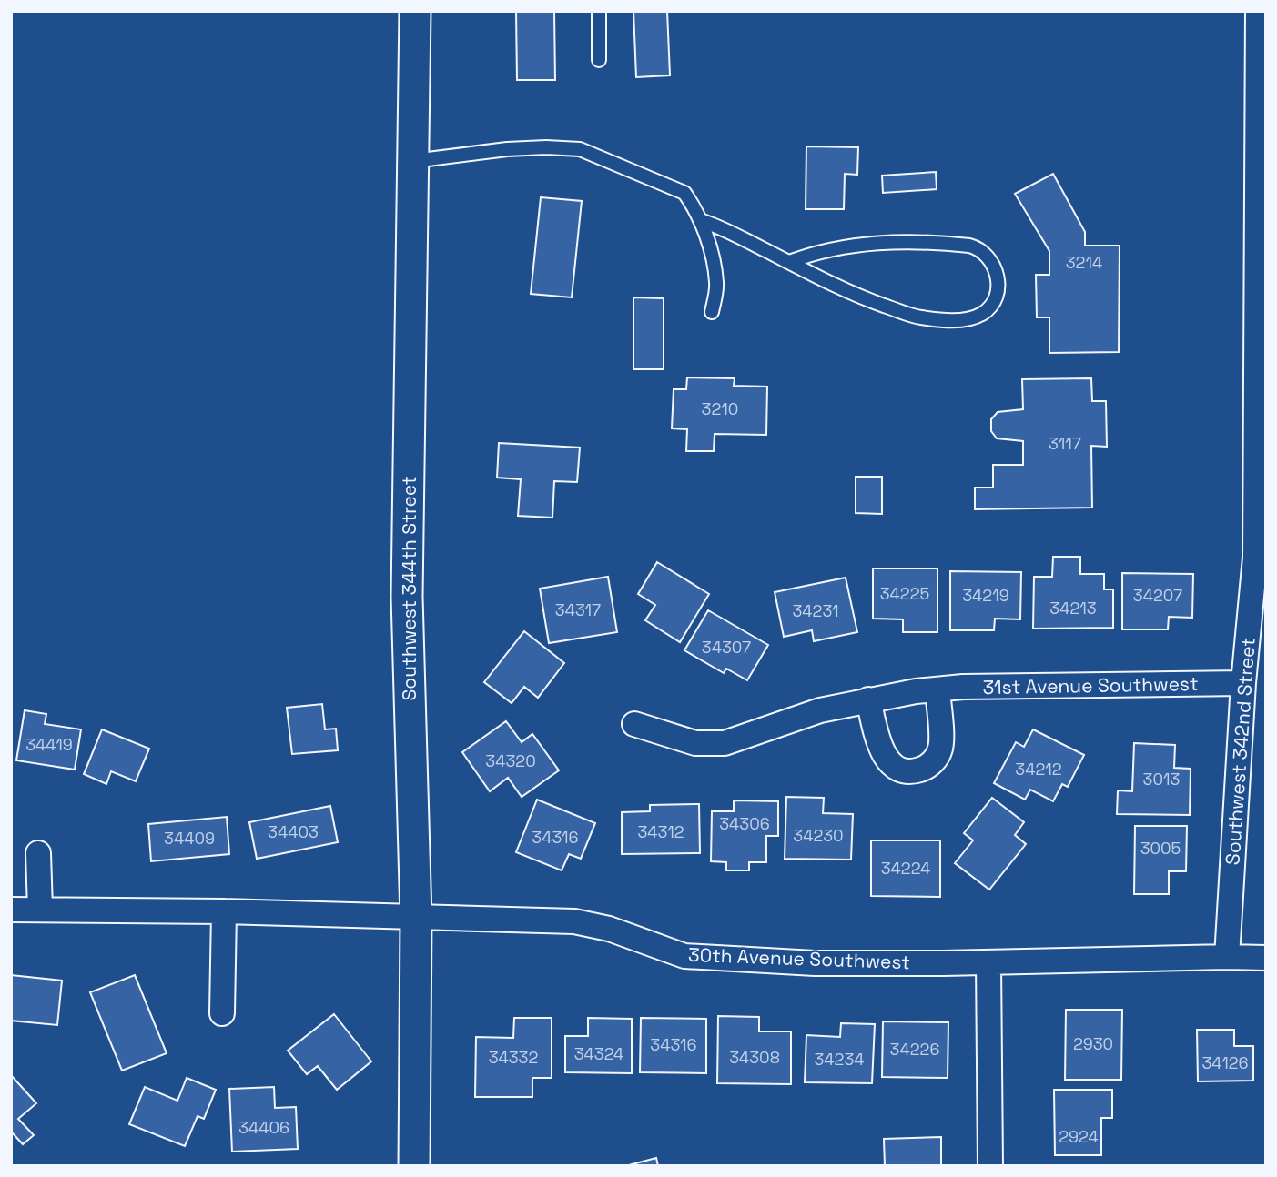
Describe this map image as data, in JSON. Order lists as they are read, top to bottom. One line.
{"streets":{"street":["Southwest 344th Street","31st Avenue Southwest","Southwest 342nd Street","30th Avenue Southwest"]},"crossings":[["Southwest 344th Street","30th Avenue Southwest"],["31st Avenue Southwest","Southwest 342nd Street"],["Southwest 342nd Street","30th Avenue Southwest"]],"house_numbers":["3214","3210","3117","34225","34219","34207","34213","34317","34231","34307","34419","34320","34212","3013","34306","34403","34312","34230","34316","34409","3005","34224","2930","34316","34226","34324","34332","34308","34234","34126","34406","2924"]}
